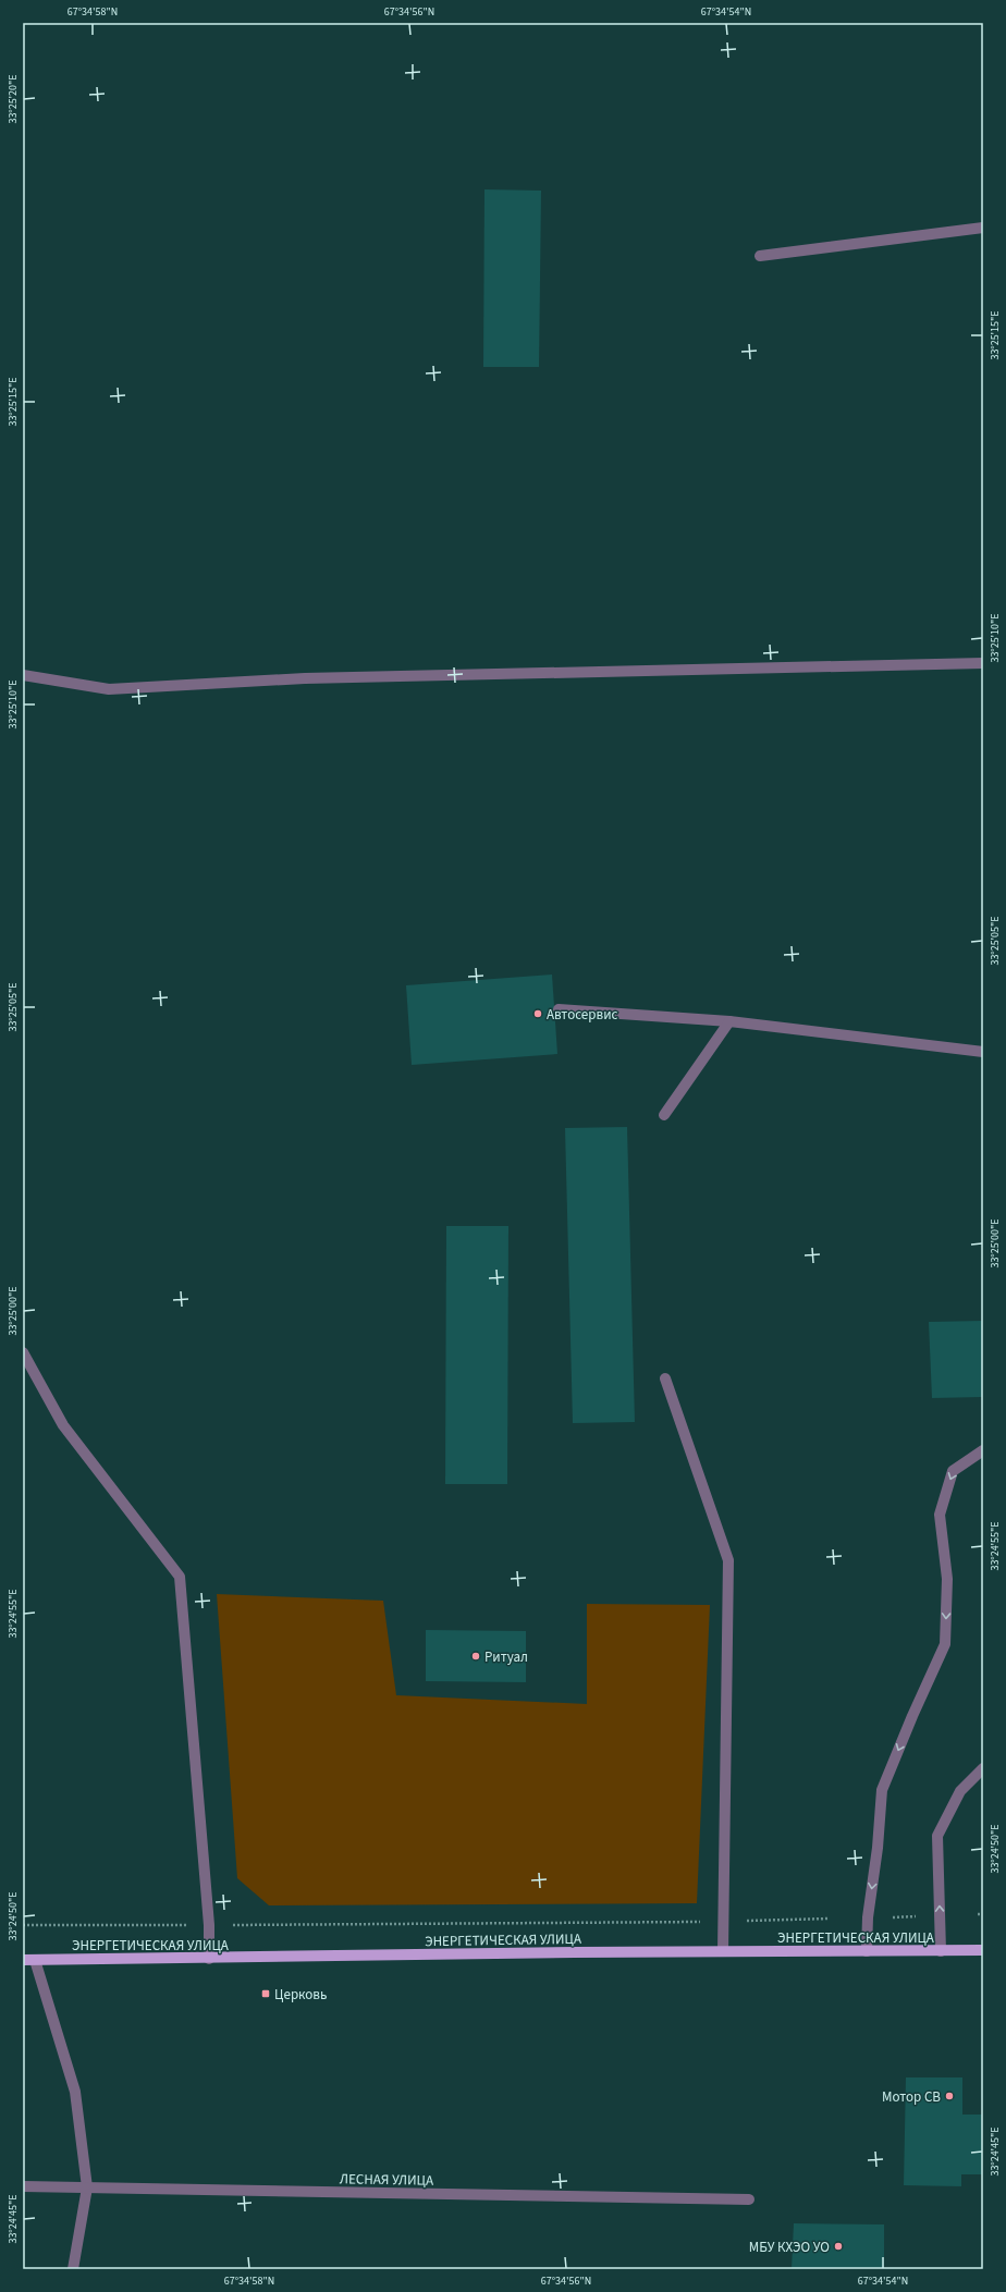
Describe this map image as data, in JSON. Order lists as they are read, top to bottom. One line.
{"streets":{"main road":["ЭНЕРГЕТИЧЕСКАЯ УЛИЦА"],"street":["ЛЕСНАЯ УЛИЦА"]},"places":{"other":["Автосервис","Ритуал","Мотор СВ","МБУ КХЭО УО"],"transit":["Церковь"]},"coordinates":["67°34'58\"N","67°34'56\"N","67°34'54\"N","33°25'20\"E","33°25'15\"E","33°25'10\"E","33°25'05\"E","33°25'00\"E","33°24'55\"E","33°24'50\"E","33°24'45\"E"]}
